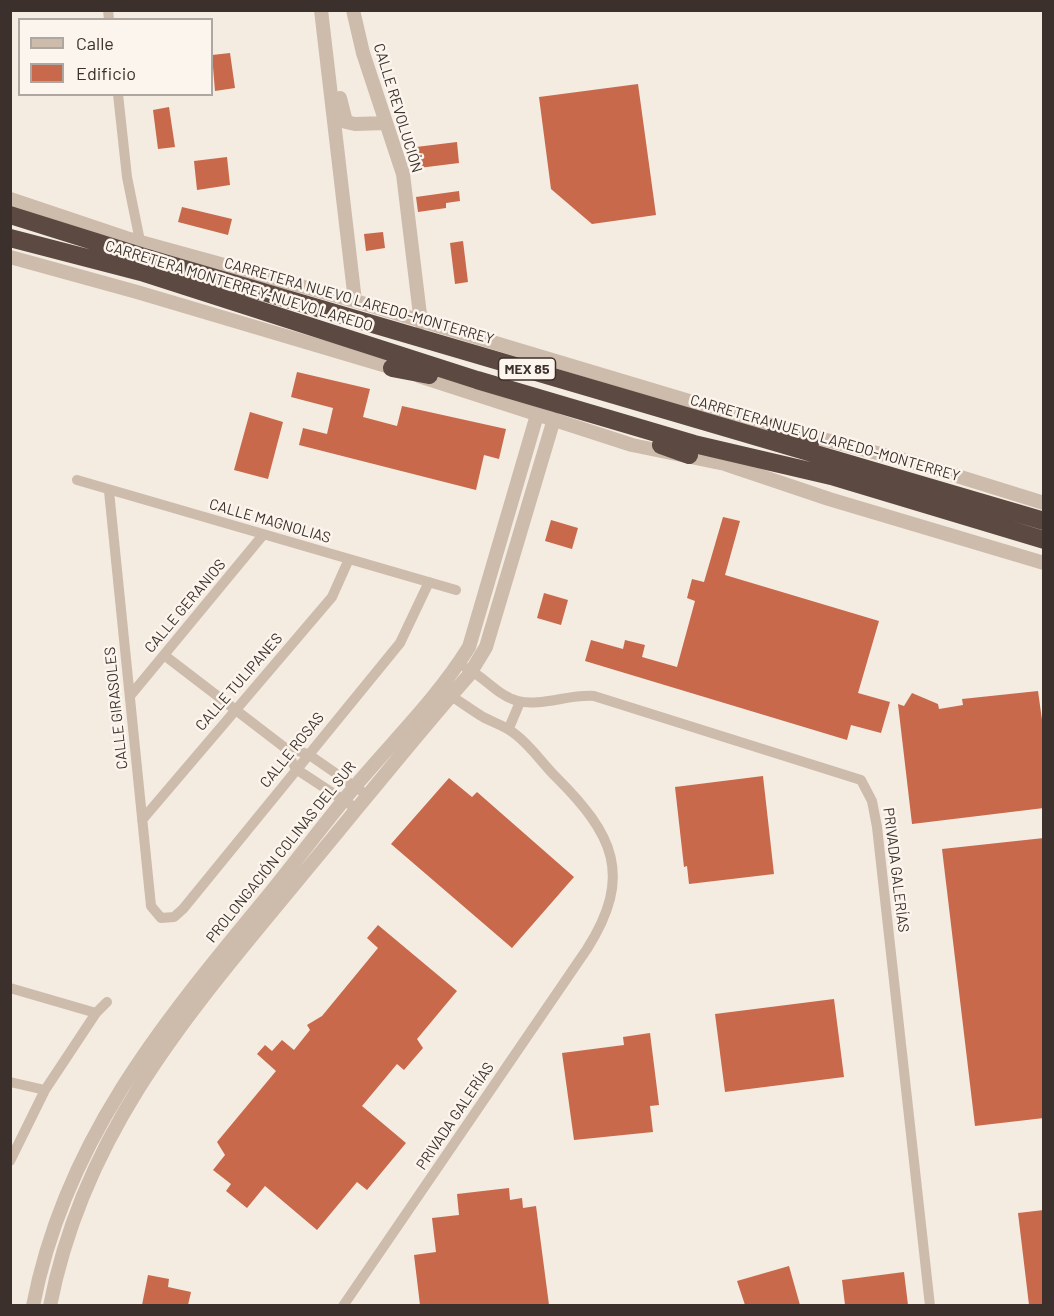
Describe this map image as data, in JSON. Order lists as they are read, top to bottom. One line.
{"streets":{"highway":["CARRETERA MONTERREY-NUEVO LAREDO","CARRETERA NUEVO LAREDO-MONTERREY","MEX 85"],"street":["CALLE REVOLUCIÓN","CALLE MAGNOLIAS","CALLE GERANIOS","CALLE TULIPANES","CALLE GIRASOLES","CALLE ROSAS","PROLONGACIÓN COLINAS DEL SUR","PRIVADA GALERÍAS"]},"crossings":[["CALLE MAGNOLIAS","CALLE GERANIOS"],["CALLE MAGNOLIAS","CALLE TULIPANES"],["CALLE MAGNOLIAS","CALLE GIRASOLES"],["CALLE MAGNOLIAS","CALLE ROSAS"],["CALLE GERANIOS","CALLE GIRASOLES"],["CALLE TULIPANES","CALLE GIRASOLES"],["CALLE GIRASOLES","CALLE ROSAS"],["PROLONGACIÓN COLINAS DEL SUR","PRIVADA GALERÍAS"]],"legend":["Calle","Edificio"]}
